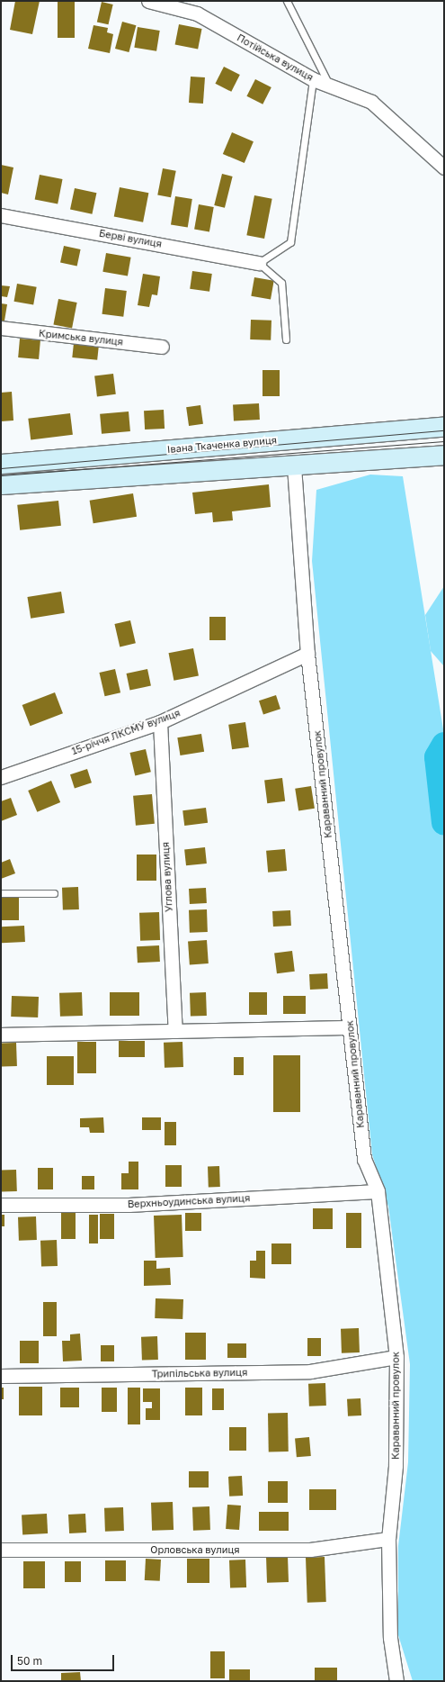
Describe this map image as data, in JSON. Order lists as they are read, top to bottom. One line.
{"streets":{"main road":["Івана Ткаченка вулиця"],"street":["Потійська вулиця","Берві вулиця","Кримська вулиця","15-річчя ЛКСМУ вулиця","Караванний провулок","Углова вулиця","Верхньоудинська вулиця","Трипільська вулиця","Орловська вулиця"]},"crossings":[["15-річчя ЛКСМУ вулиця","Караванний провулок"],["15-річчя ЛКСМУ вулиця","Углова вулиця"],["Караванний провулок","Верхньоудинська вулиця"],["Караванний провулок","Трипільська вулиця"],["Караванний провулок","Орловська вулиця"]],"scale_bar":"50 m"}
